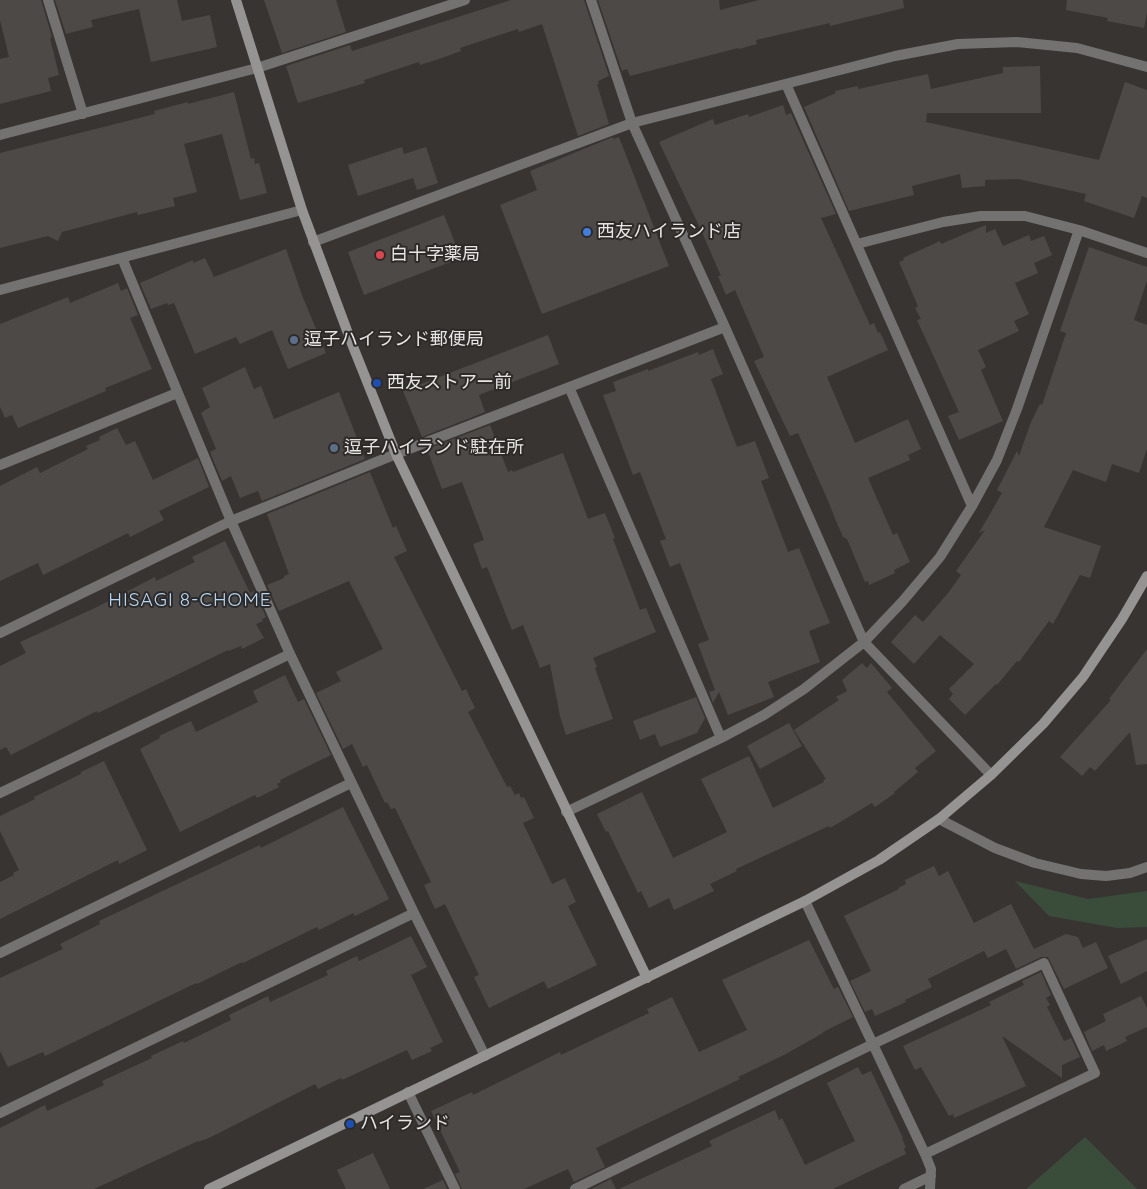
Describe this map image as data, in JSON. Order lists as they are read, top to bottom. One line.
{"districts":["HISAGI 8-CHOME"],"places":["西友ハイランド店","白十字薬局","逗子ハイランド郵便局","西友ストアー前","逗子ハイランド駐在所","ハイランド"]}
